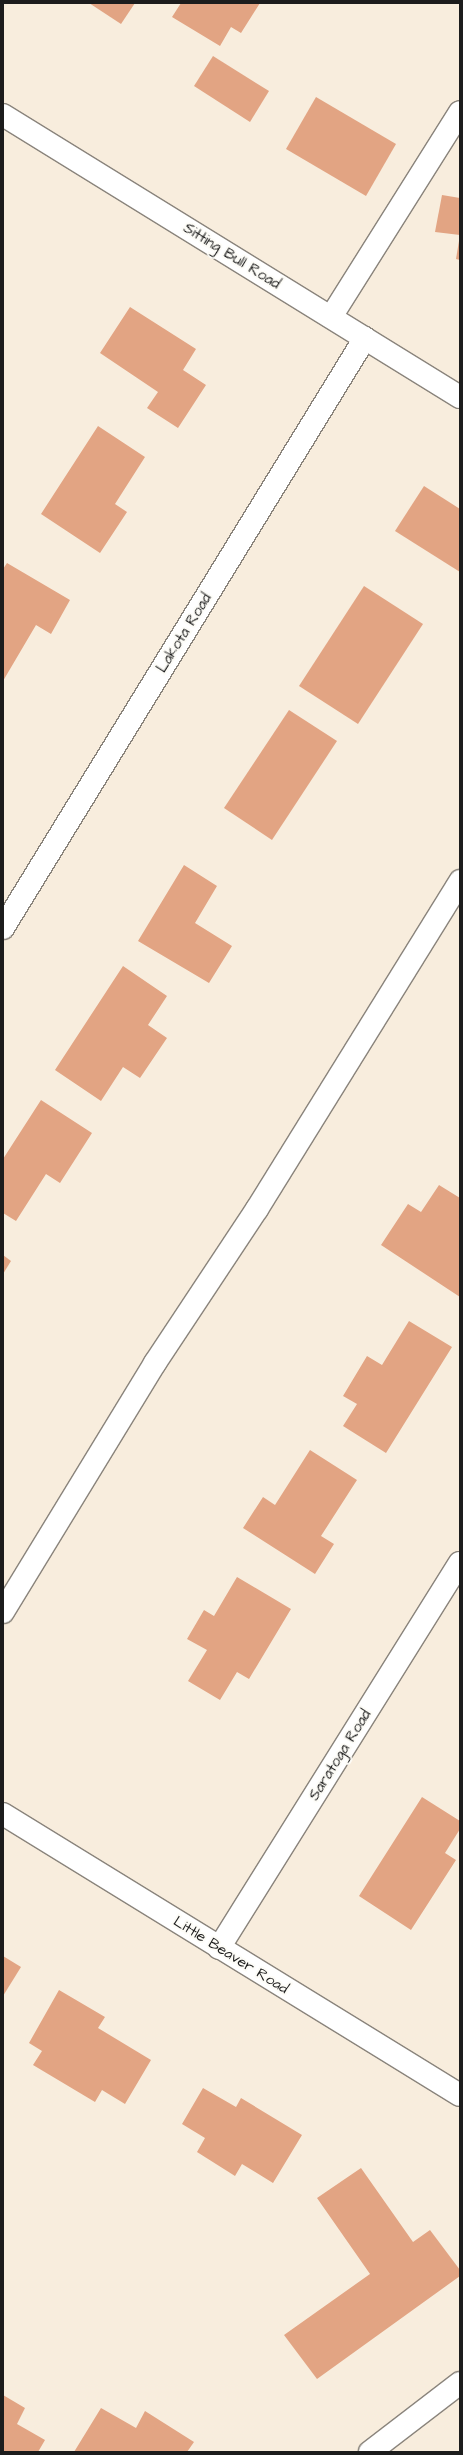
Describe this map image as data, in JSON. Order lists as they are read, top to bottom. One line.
{"streets":{"street":["Sitting Bull Road","Lakota Road","Saratoga Road","Little Beaver Road"]},"crossings":[["Sitting Bull Road","Lakota Road"],["Saratoga Road","Little Beaver Road"]]}
